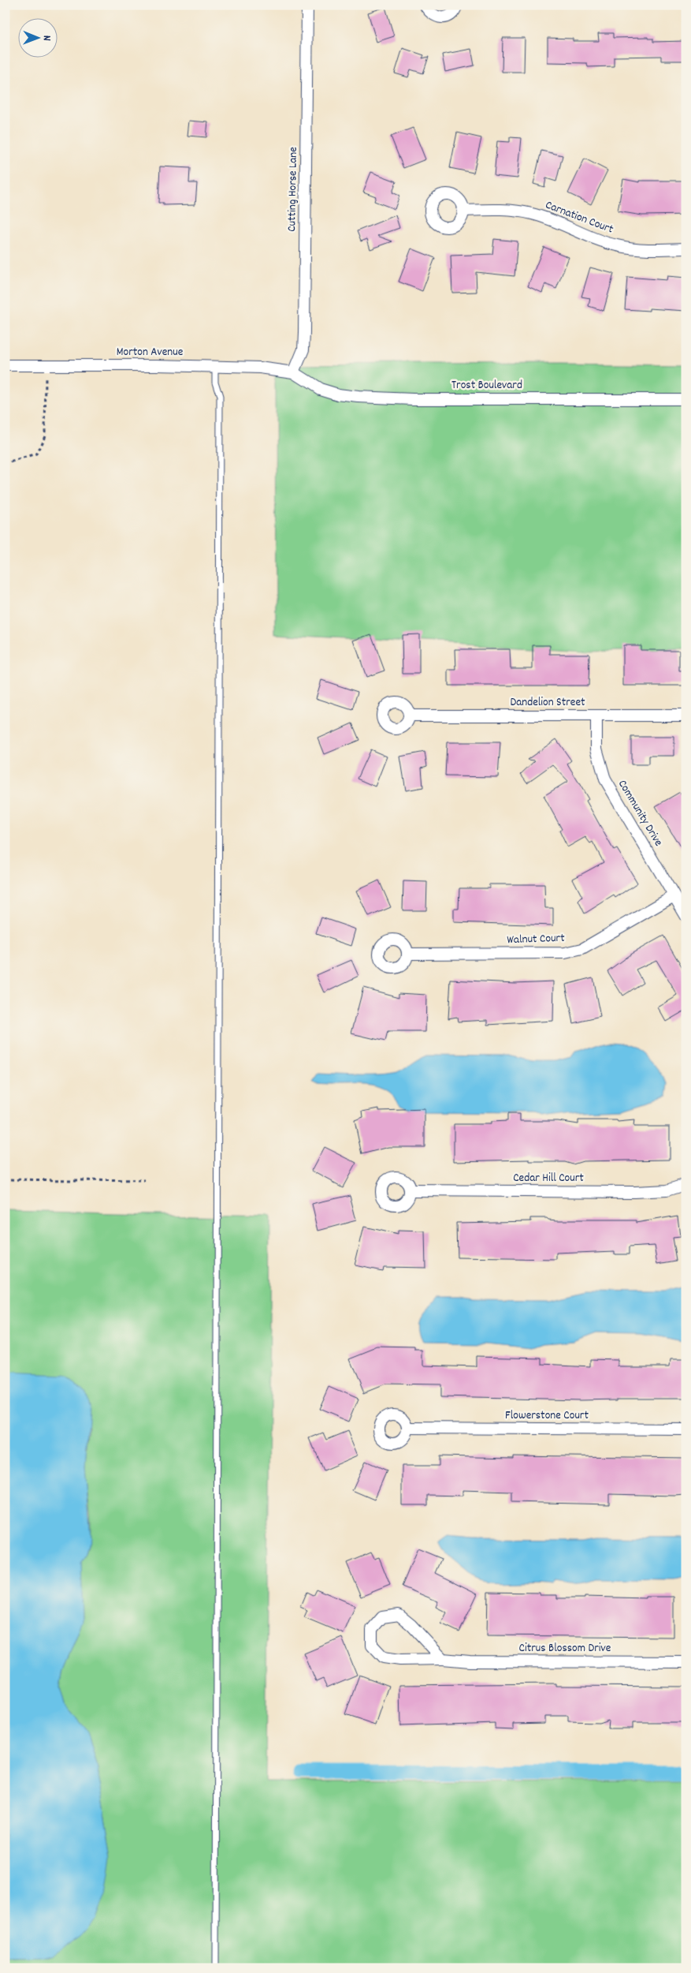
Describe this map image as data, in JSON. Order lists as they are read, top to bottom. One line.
{"streets":{"street":["Cutting Horse Lane","Carnation Court","Morton Avenue","Trost Boulevard","Dandelion Street","Community Drive","Walnut Court","Cedar Hill Court","Flowerstone Court","Citrus Blossom Drive"]},"crossings":[["Cutting Horse Lane","Morton Avenue"],["Cutting Horse Lane","Trost Boulevard"],["Morton Avenue","Trost Boulevard"],["Dandelion Street","Community Drive"],["Community Drive","Walnut Court"]],"north":"right"}
